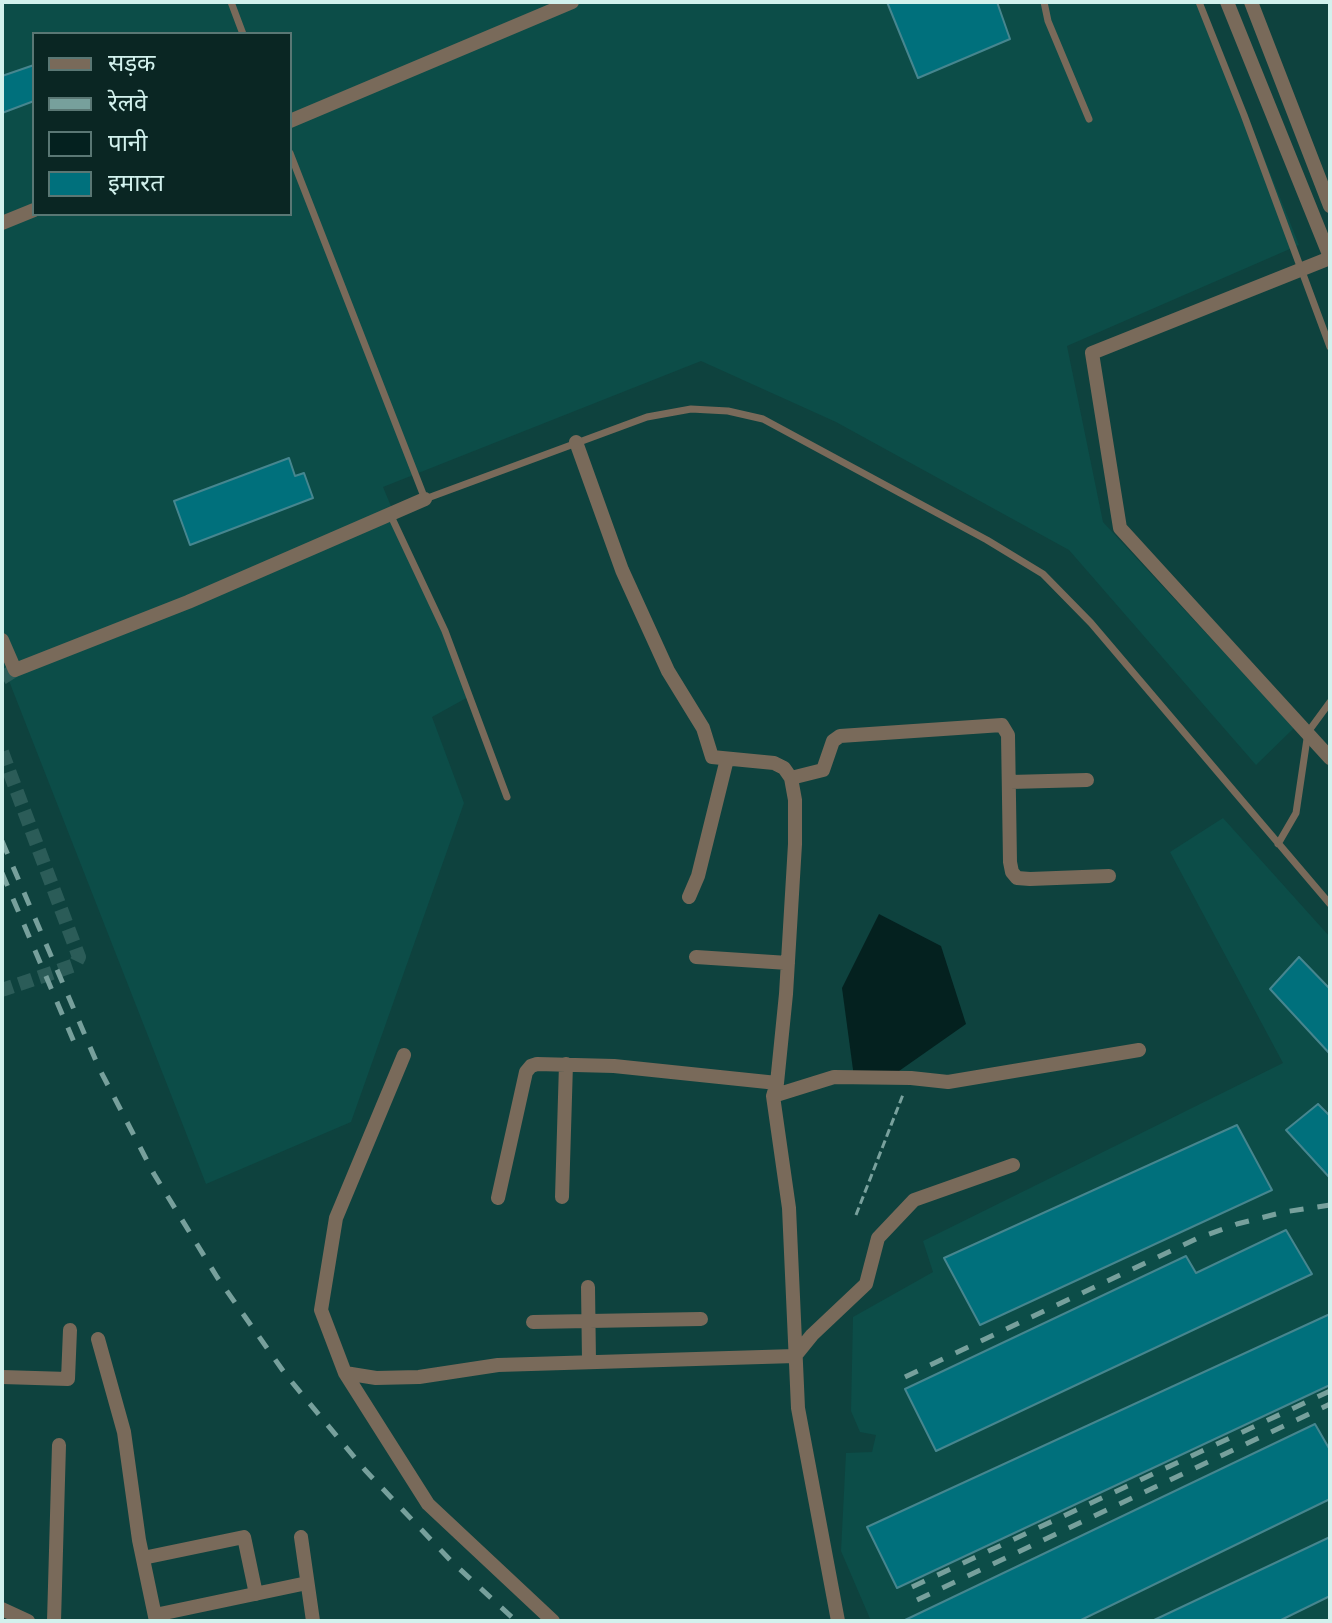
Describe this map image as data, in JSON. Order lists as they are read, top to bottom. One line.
{"legend":["सड़क","रेलवे","पानी","इमारत"]}
